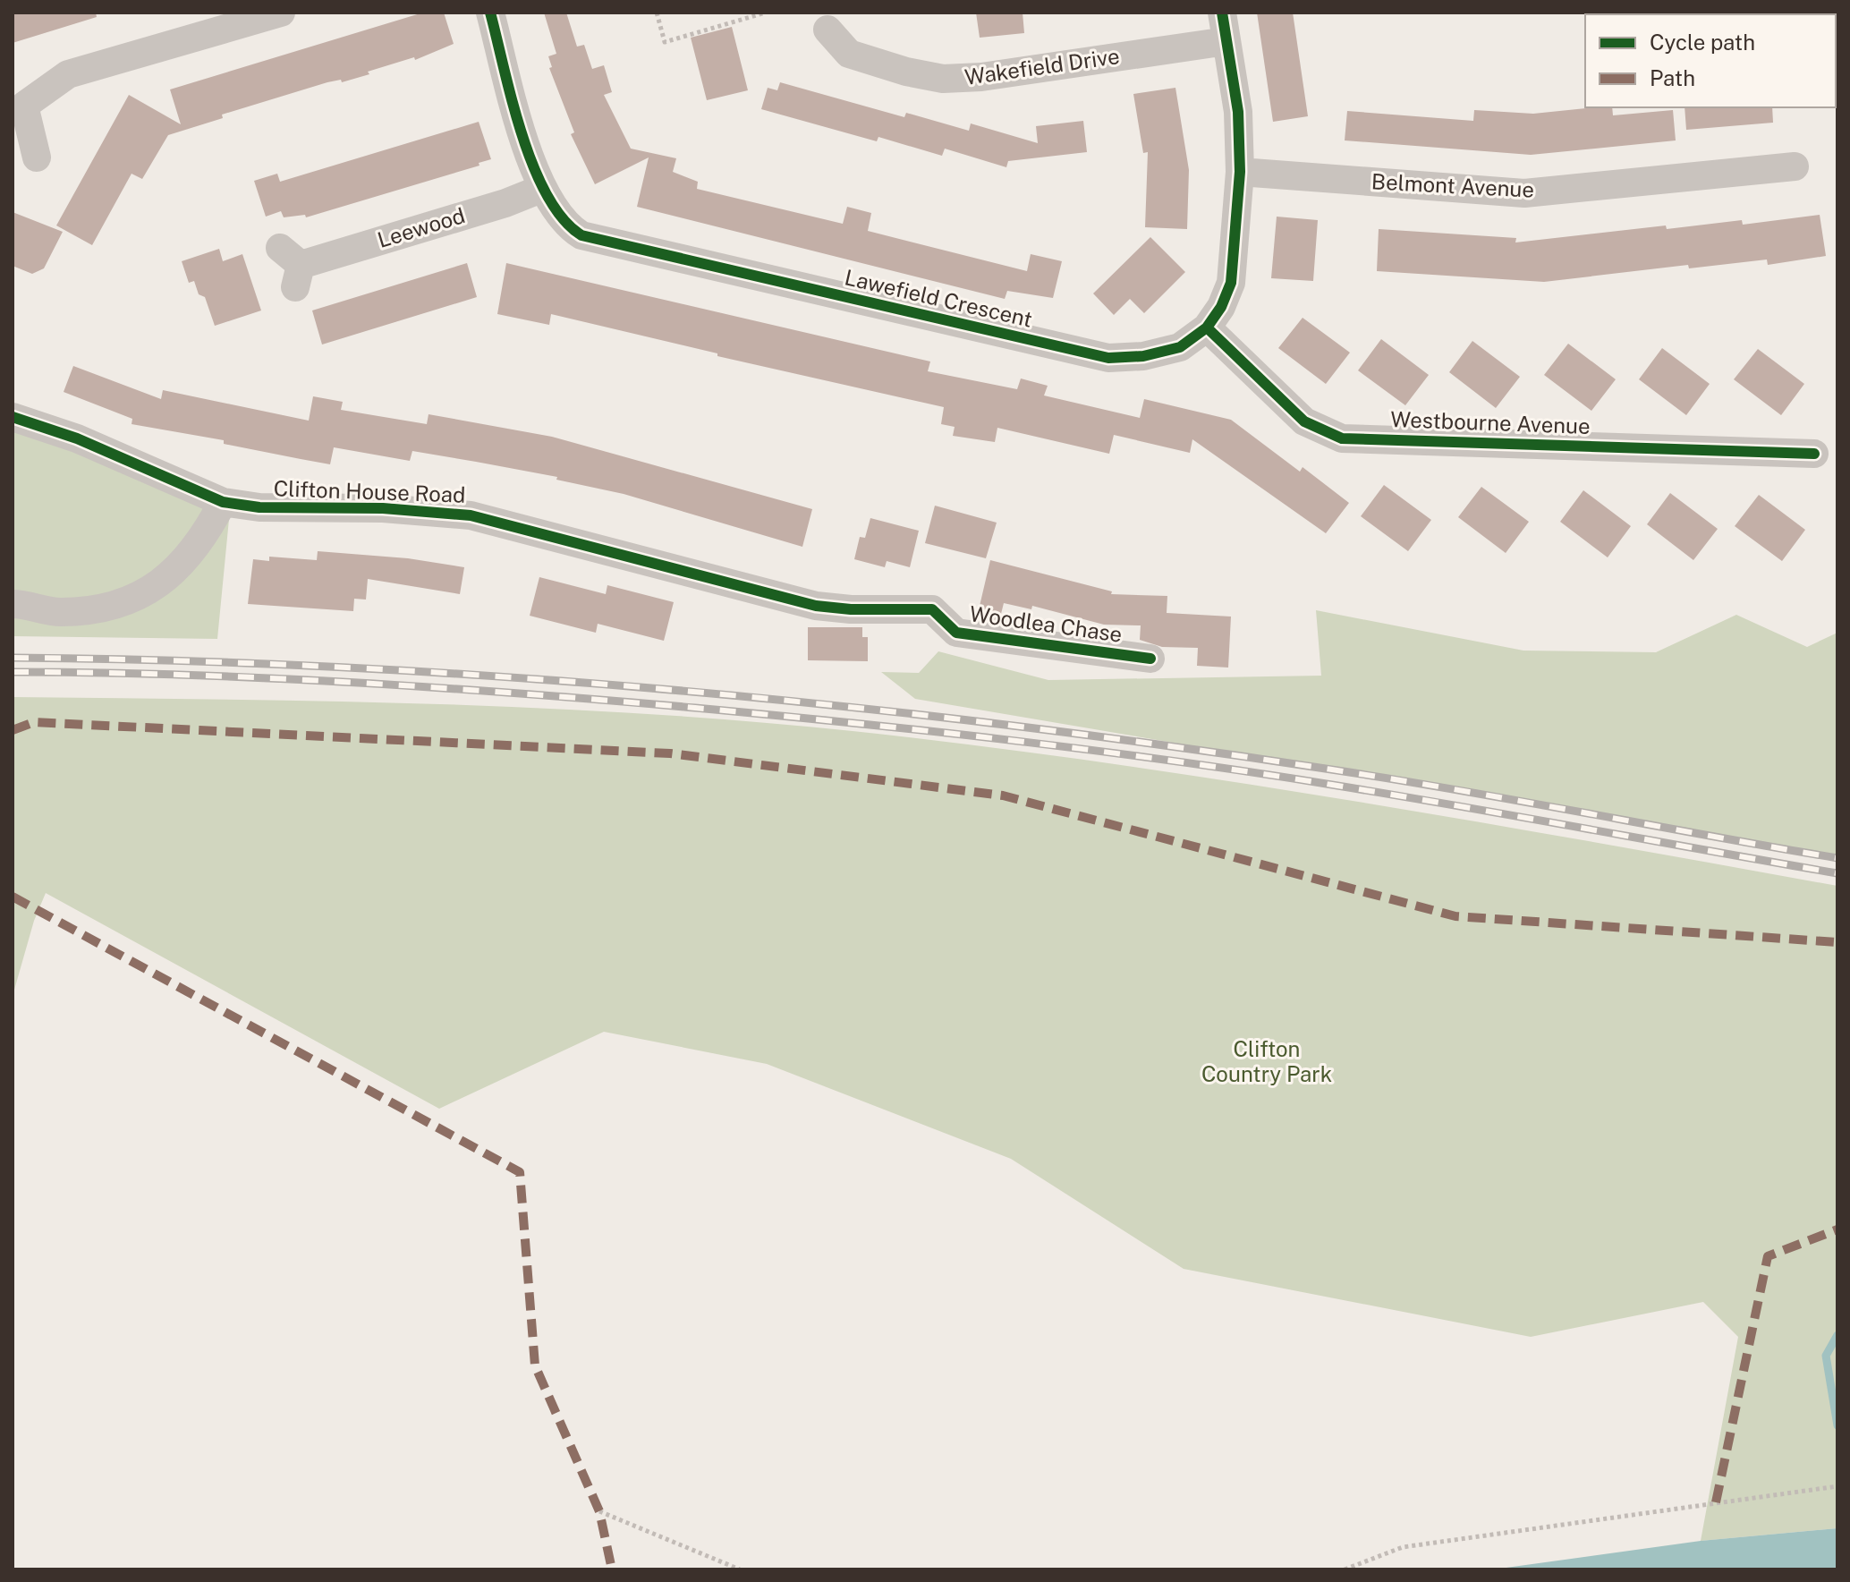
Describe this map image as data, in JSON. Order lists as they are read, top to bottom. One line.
{"streets":{"street":["Wakefield Drive","Belmont Avenue","Leewood","Lawefield Crescent","Westbourne Avenue","Clifton House Road","Woodlea Chase"]},"crossings":[["Wakefield Drive","Lawefield Crescent"],["Belmont Avenue","Lawefield Crescent"],["Leewood","Lawefield Crescent"],["Lawefield Crescent","Westbourne Avenue"],["Clifton House Road","Woodlea Chase"]],"parks":["Clifton Country Park"],"legend":["Cycle path","Path"]}
